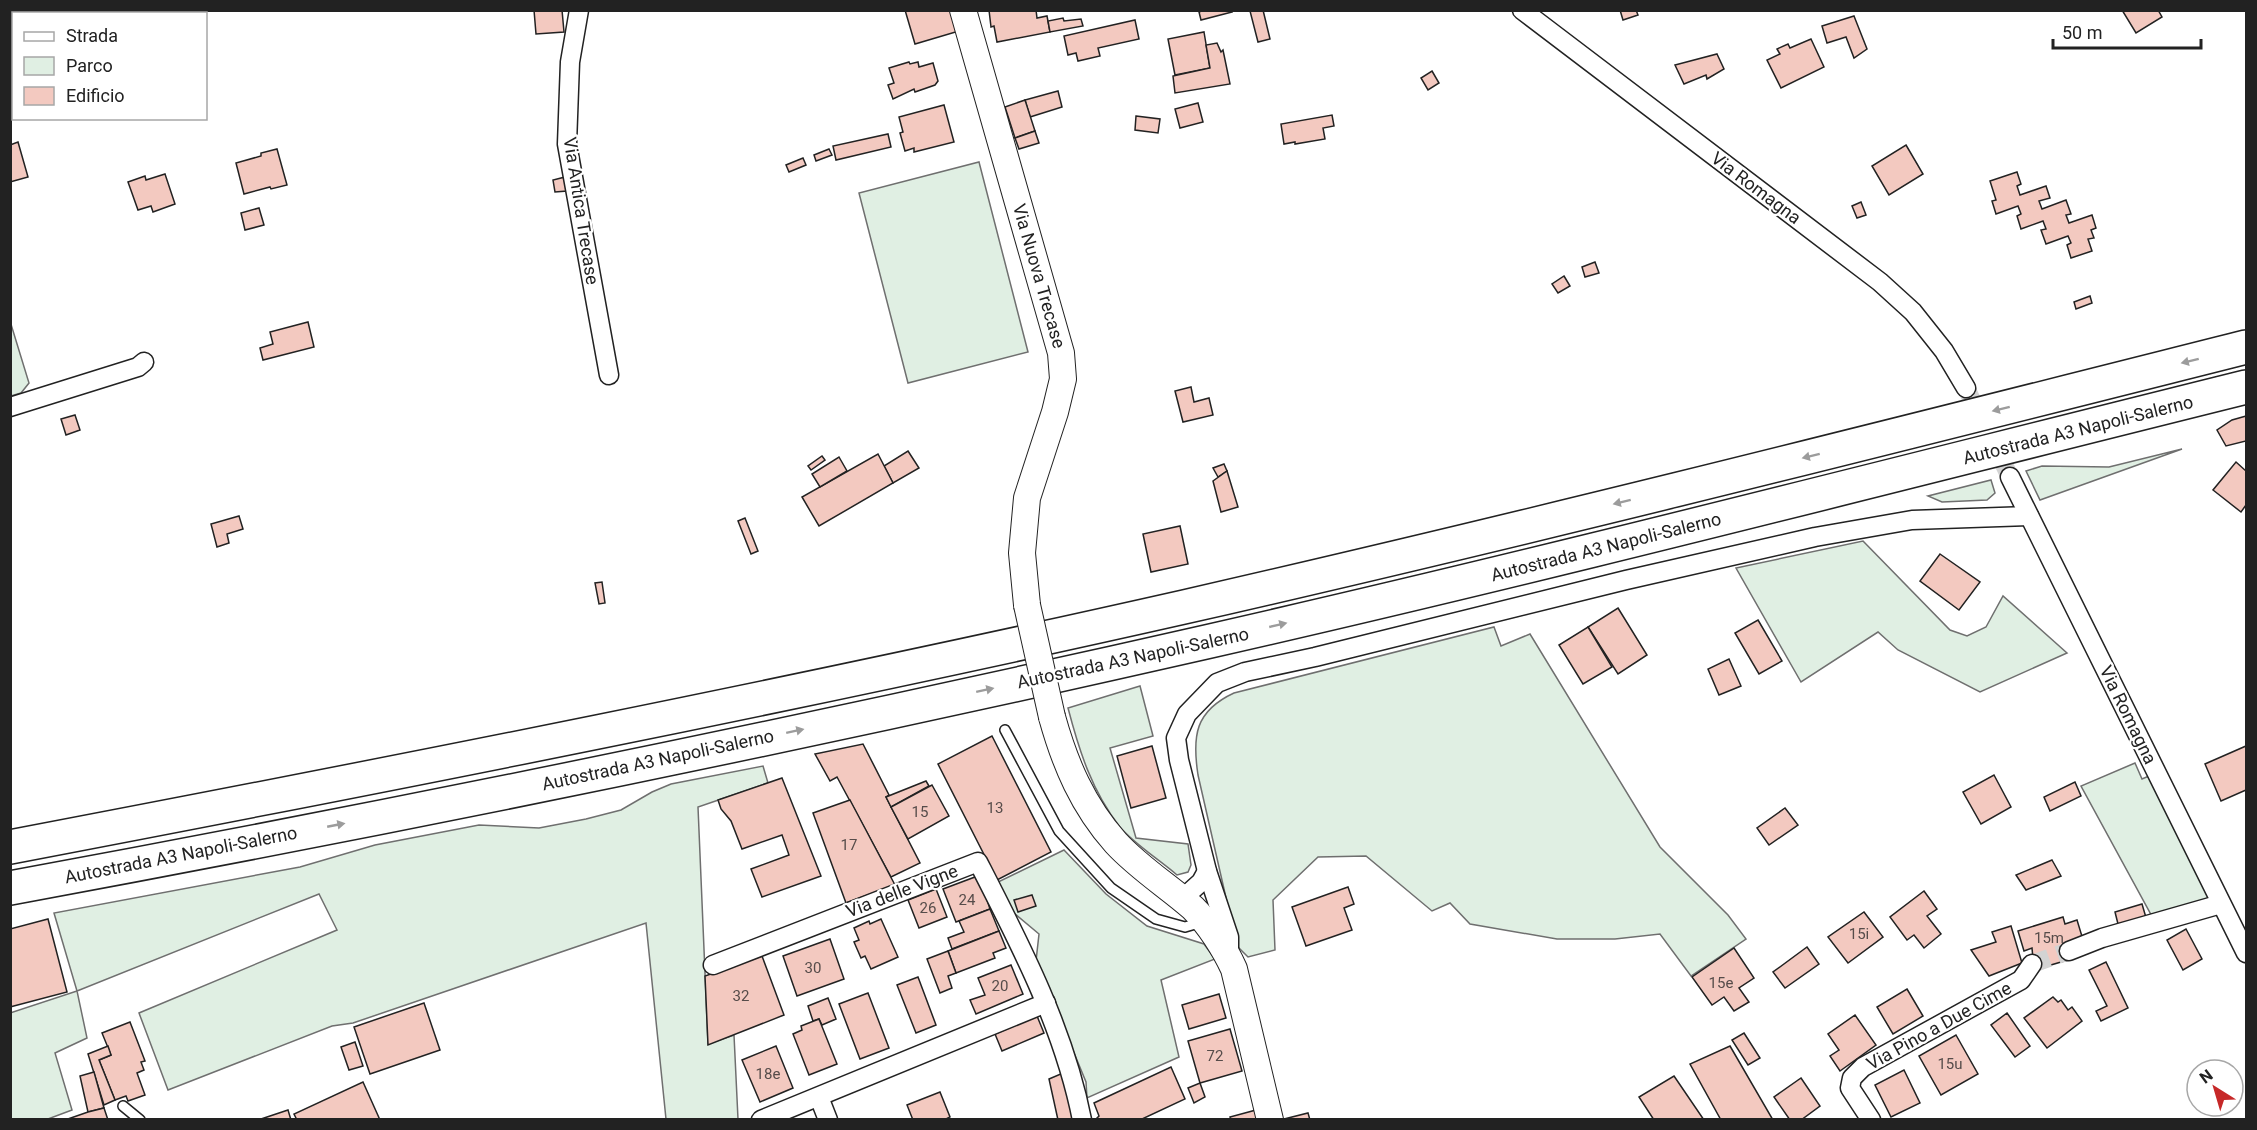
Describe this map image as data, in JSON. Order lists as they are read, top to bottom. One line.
{"streets":{"highway":["Autostrada A3 Napoli-Salerno"],"street":["Via Romagna","Via Antica Trecase","Via Nuova Trecase","Via delle Vigne","Via Pino a Due Cime"]},"house_numbers":["13","15","17","24","26","15i","15m","30","15e","20","32","72","15u","18e"],"legend":["Strada","Parco","Edificio"],"scale_bar":"50 m","north":"top left"}
